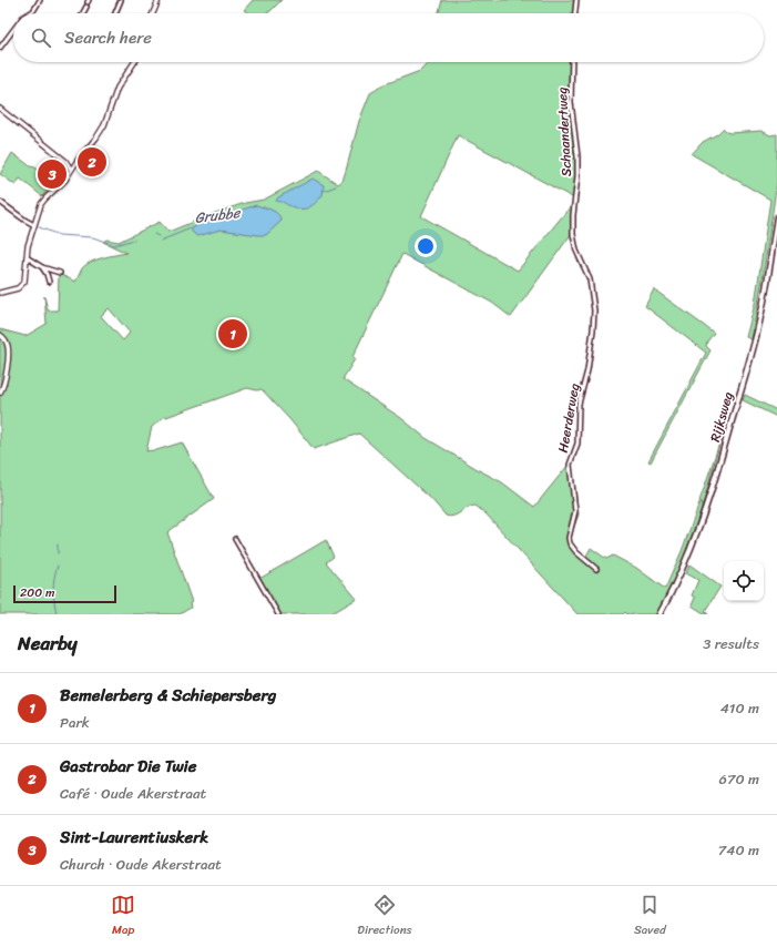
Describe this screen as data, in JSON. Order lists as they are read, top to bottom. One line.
{"streets":{"main road":["Rijksweg"],"street":["Schaandertweg","Heerderweg"]},"crossings":[["Schaandertweg","Heerderweg"]],"water":["Grubbe"],"scale_bar":"200 m","page":{"search":"Search here","pins":["2","3","1"],"scale":"200 m","heading":["Nearby","3 results"],"list":[{"mark":"1","name":"Bemelerberg & Schiepersberg","note":"Park","value":"410 m"},{"mark":"2","name":"Gastrobar Die Twie","note":"Café · Oude Akerstraat","value":"670 m"},{"mark":"3","name":"Sint-Laurentiuskerk","note":"Church · Oude Akerstraat","value":"740 m"}],"nav":["Map","Directions","Saved"]}}
